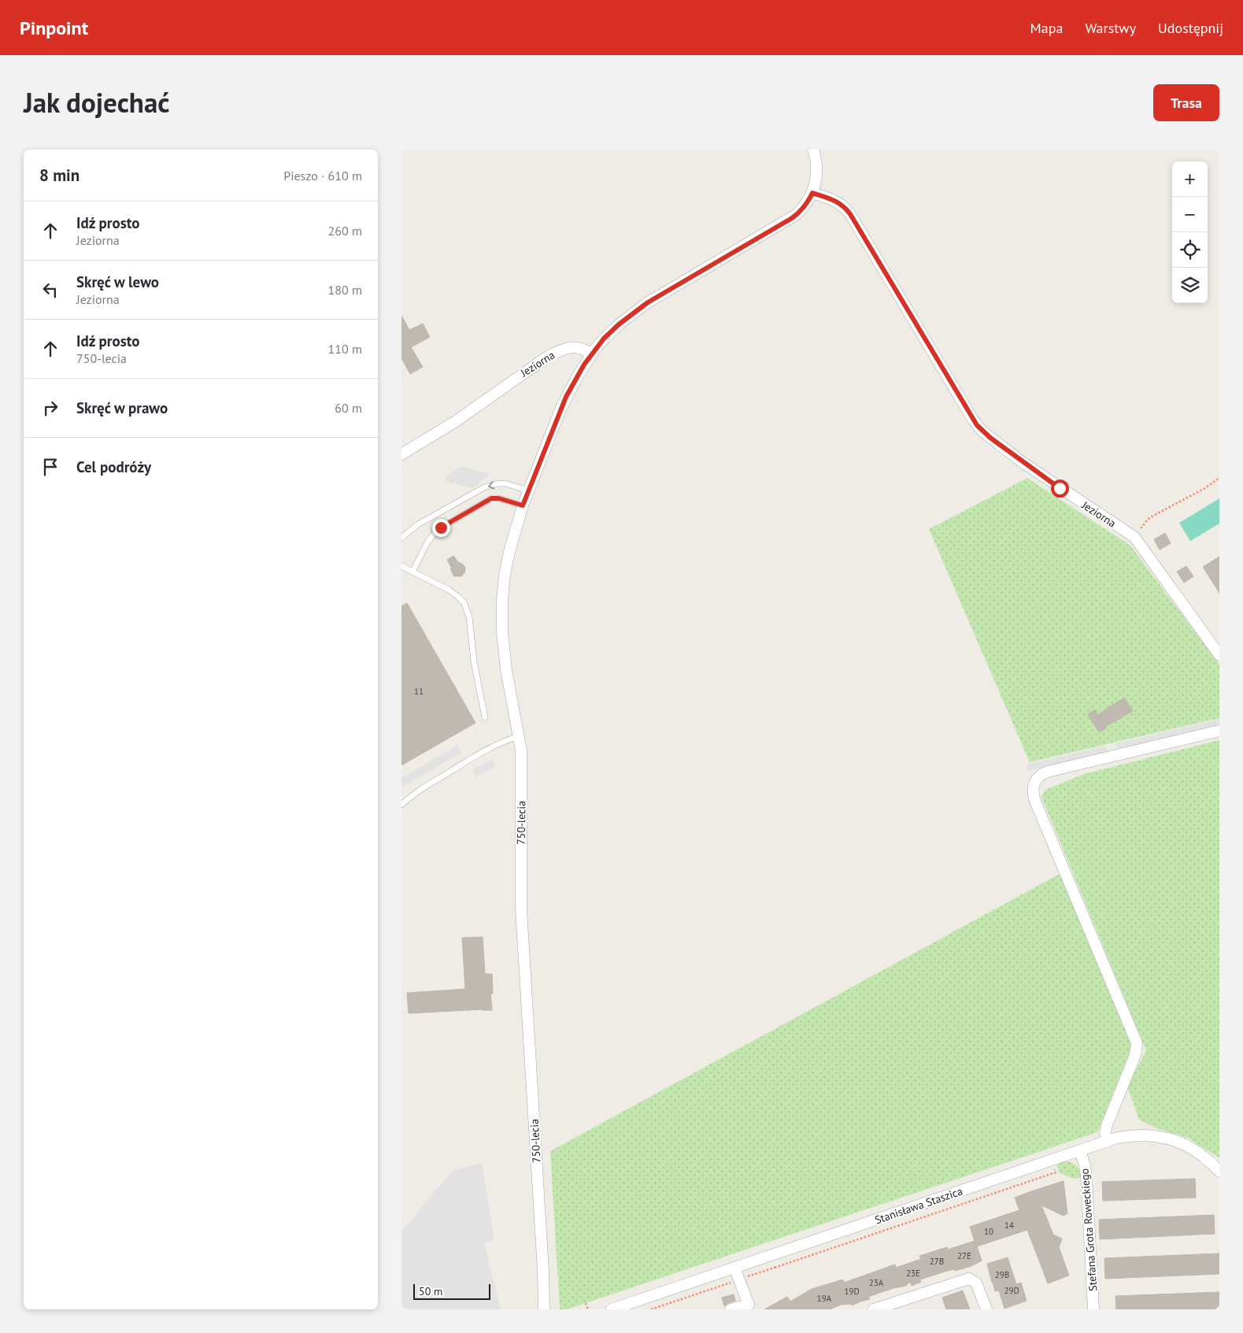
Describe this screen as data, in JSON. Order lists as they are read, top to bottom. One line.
{"streets":{"street":["Jeziorna","750-lecia","Stanisława Staszica","Stefana Grota Roweckiego"]},"crossings":[["Jeziorna","750-lecia"],["Stanisława Staszica","Stefana Grota Roweckiego"]],"house_numbers":["11","14","10","27E","27B","23E","29B","23A","29D","19D","19A"],"scale_bar":"50 m","page":{"header":"Pinpoint","nav":["Mapa","Warstwy","Udostępnij"],"title":"Jak dojechać","buttons":"Trasa","heading":["8 min","Pieszo · 610 m"],"map_buttons":["+","−"],"list":[["Idź prosto","Jeziorna","260 m"],["Skręć w lewo","Jeziorna","180 m"],["Idź prosto","750-lecia","110 m"],["Skręć w prawo","60 m"],"Cel podróży"],"scale":"50 m"}}
